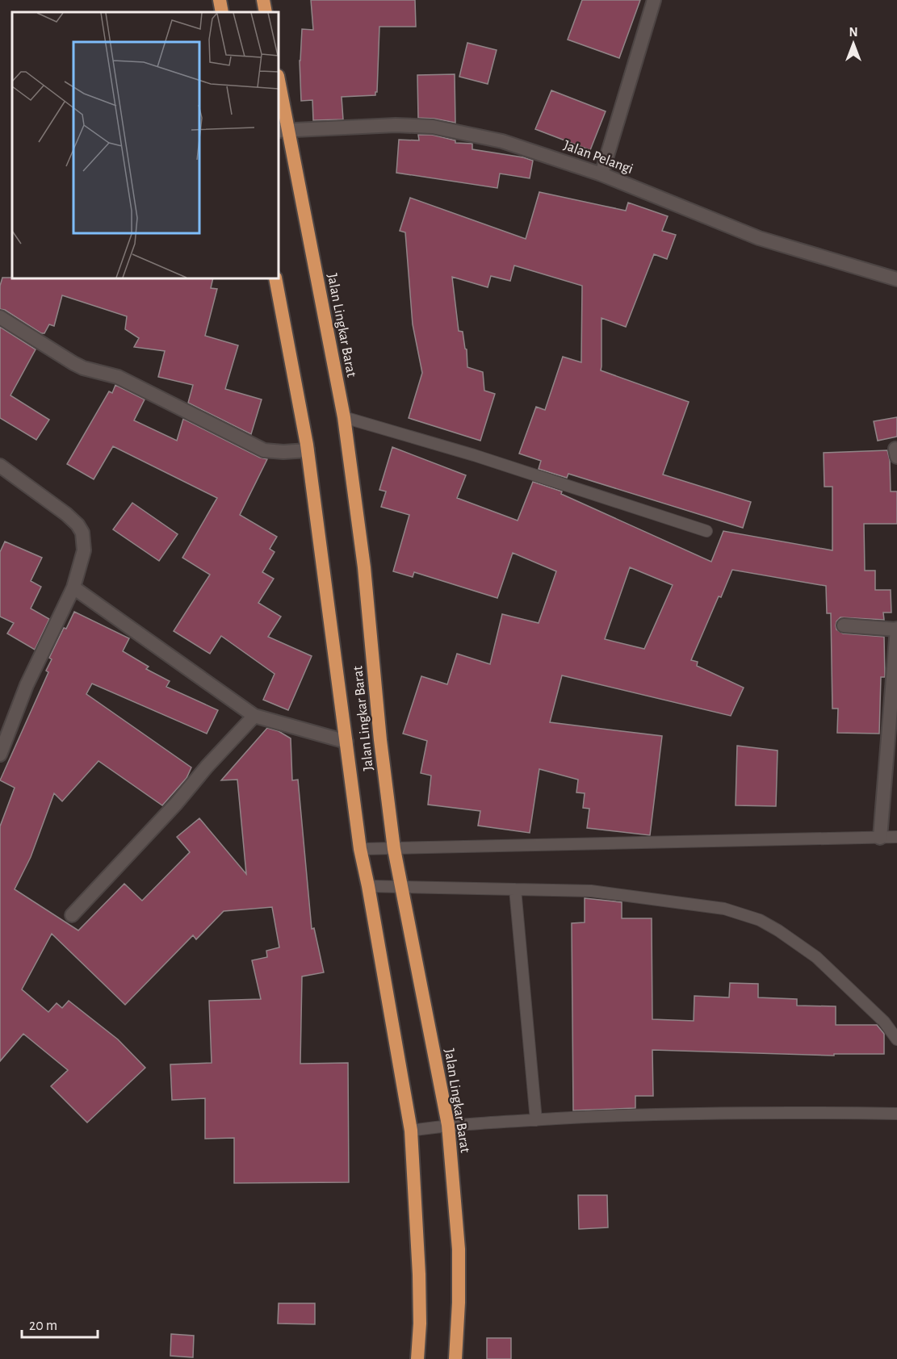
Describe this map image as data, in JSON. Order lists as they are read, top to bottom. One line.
{"streets":{"highway":["Jalan Lingkar Barat"],"street":["Jalan Pelangi"]},"crossings":[["Jalan Pelangi","Jalan Lingkar Barat"]],"scale_bar":"20 m","north":"top"}
